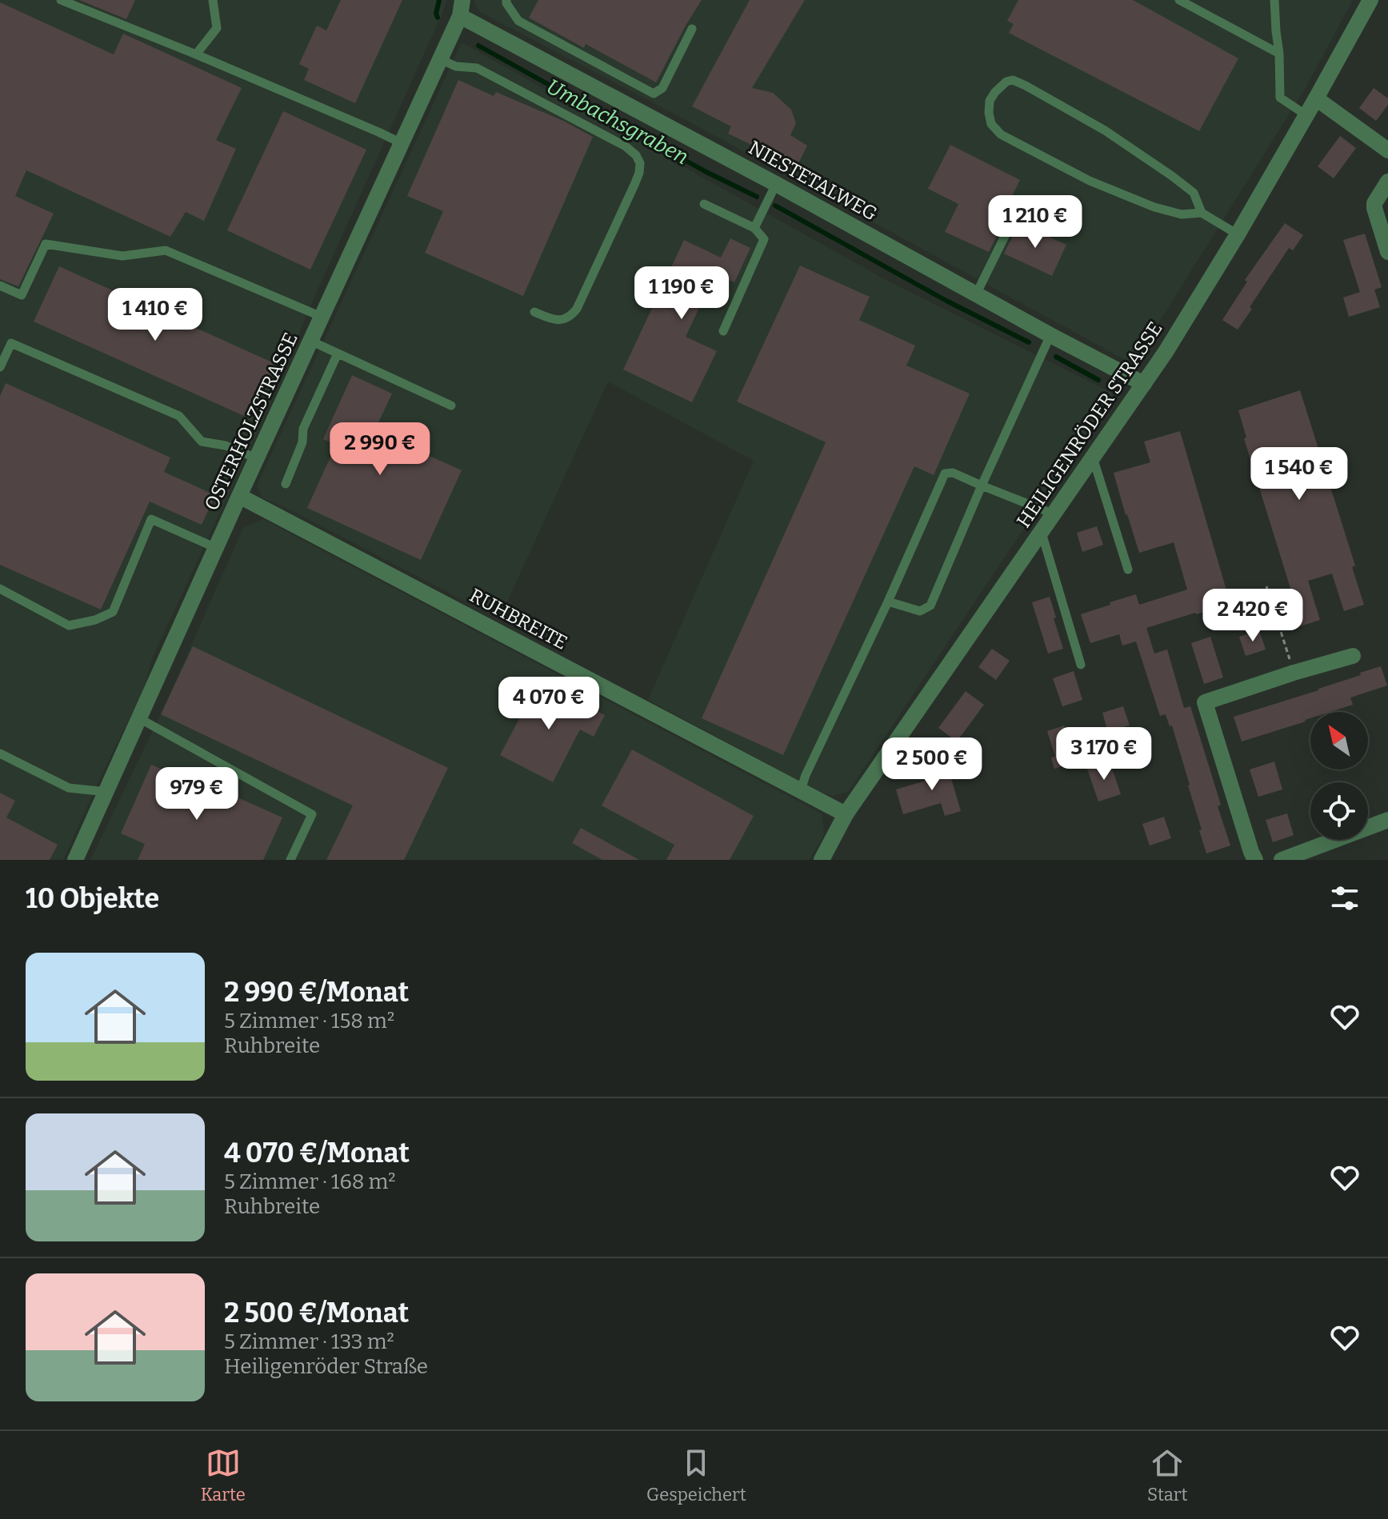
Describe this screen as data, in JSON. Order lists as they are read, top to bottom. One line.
{"streets":{"street":["NIESTETALWEG","OSTERHOLZSTRASSE","HEILIGENRÖDER STRASSE","RUHBREITE"]},"crossings":[["NIESTETALWEG","OSTERHOLZSTRASSE"],["NIESTETALWEG","HEILIGENRÖDER STRASSE"],["OSTERHOLZSTRASSE","RUHBREITE"],["HEILIGENRÖDER STRASSE","RUHBREITE"]],"water":["Umbachsgraben"],"north":"top left","page":{"price":["1 210 €","1 190 €","1 410 €","2 990 €","1 540 €","2 420 €","4 070 €","3 170 €","2 500 €","979 €"],"heading":"10 Objekte","list":[{"name":"2 990 €/Monat","note":"5 Zimmer · 158 m² · Ruhbreite"},{"name":"4 070 €/Monat","note":"5 Zimmer · 168 m² · Ruhbreite"},{"name":"2 500 €/Monat","note":"5 Zimmer · 133 m² · Heiligenröder Straße"}],"tabs":["Karte","Gespeichert","Start"]}}
